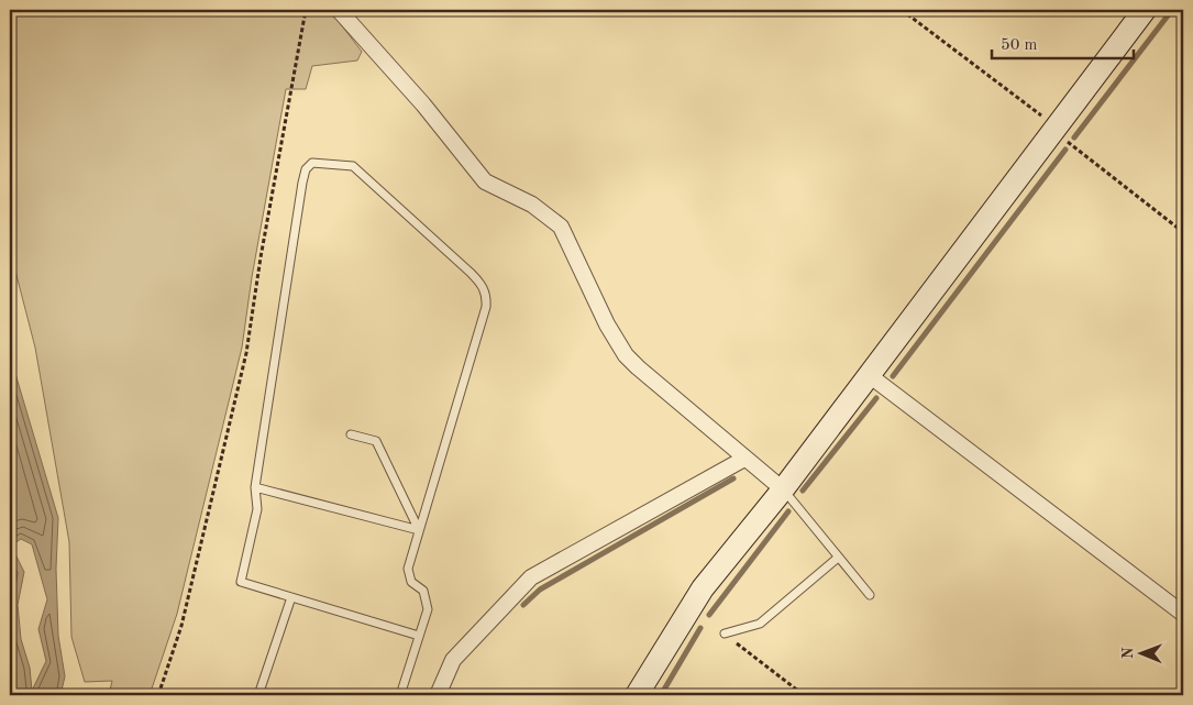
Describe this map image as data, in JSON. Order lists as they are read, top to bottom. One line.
{"scale_bar":"50 m","north":"left"}
